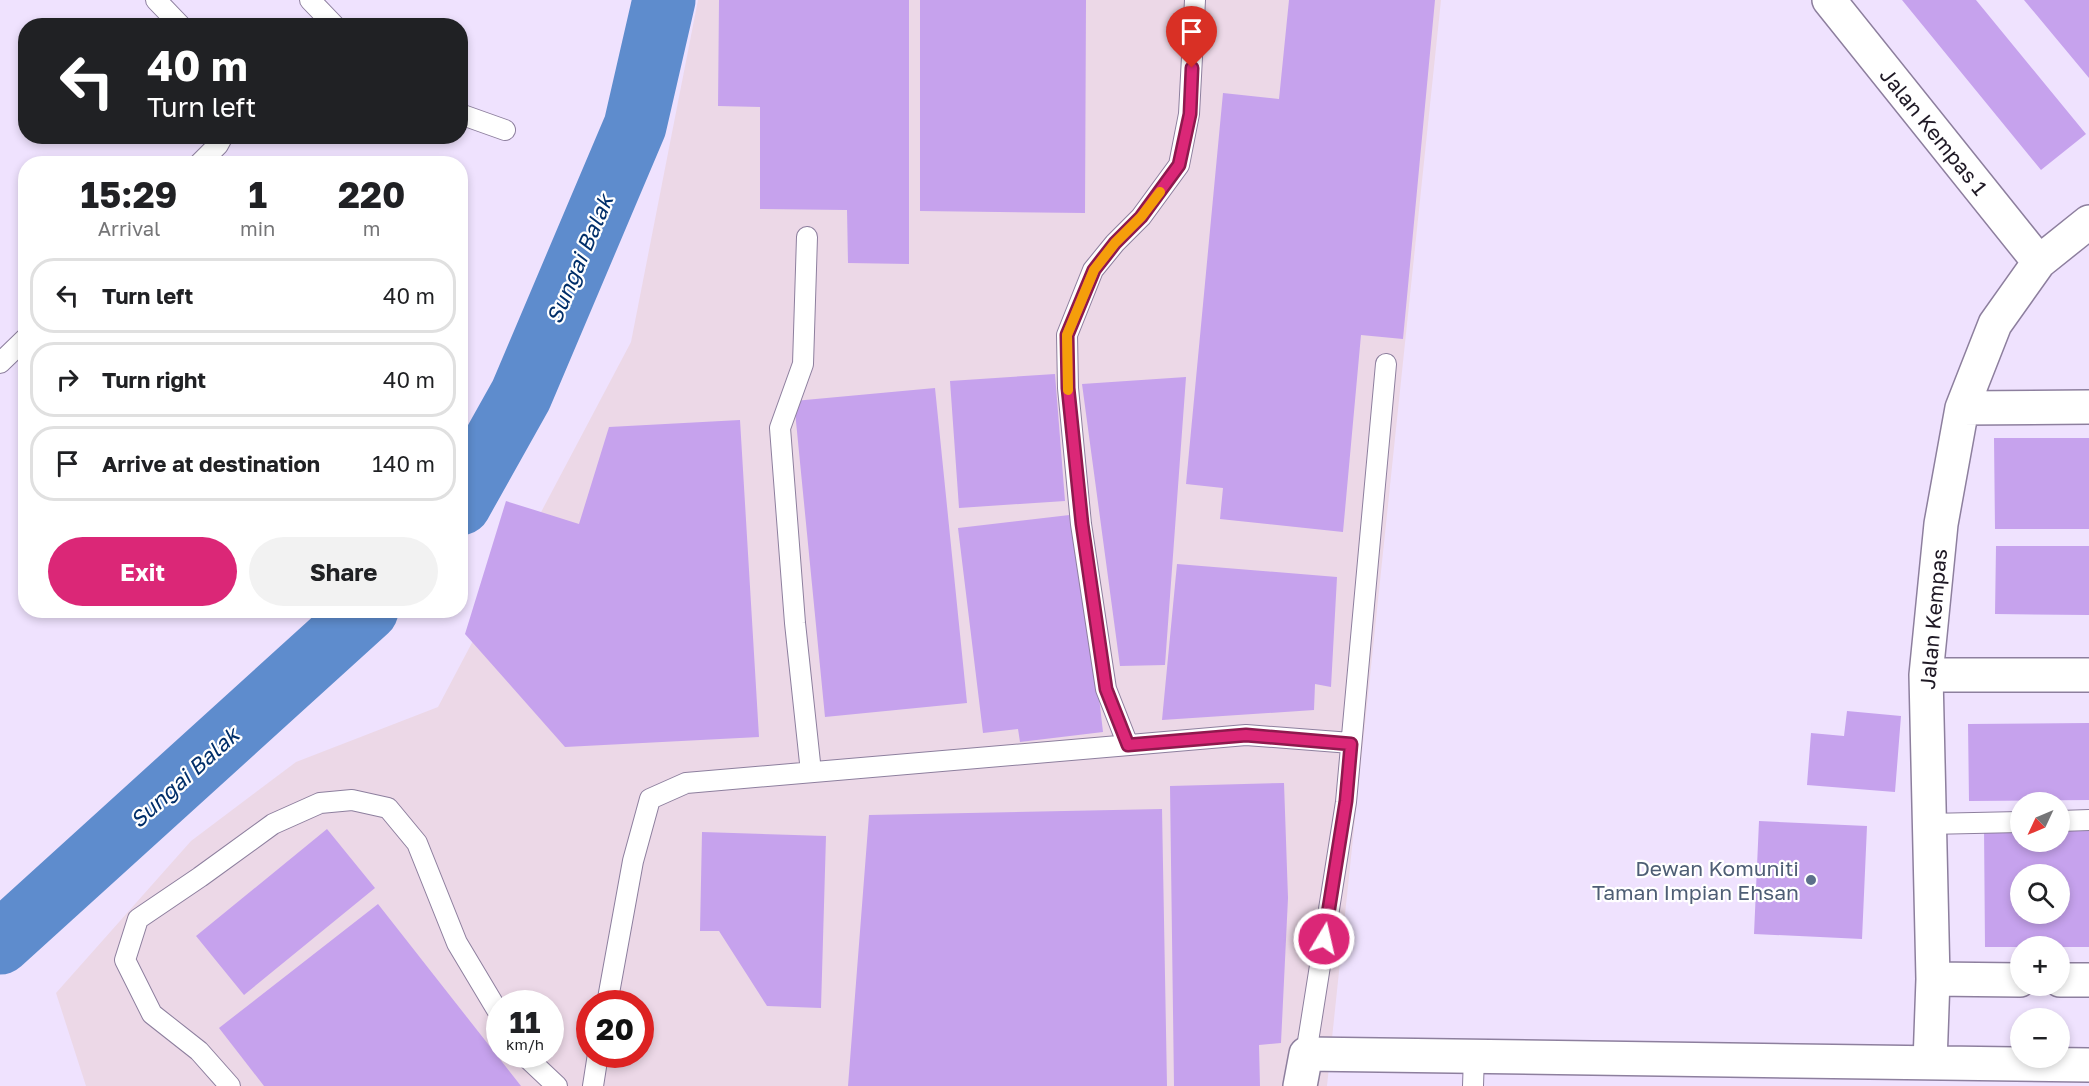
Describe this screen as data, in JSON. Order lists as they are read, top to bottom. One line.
{"streets":{"street":["Jalan Kempas 1","Jalan Kempas"]},"crossings":[["Jalan Kempas 1","Jalan Kempas"]],"water":["Sungai Balak"],"places":["Dewan Komuniti Taman Impian Ehsan"],"north":"bottom left","page":{"turn":["40 m","Turn left"],"eta":["15:29","Arrival","1","min","220","m"],"list":[{"name":"Turn left","value":"40 m"},{"name":"Turn right","value":"40 m"},{"name":"Arrive at destination","value":"140 m"}],"buttons":["Exit","Share"],"map_buttons":["+","−"],"speed":"11 km/h","limit":"20"}}
